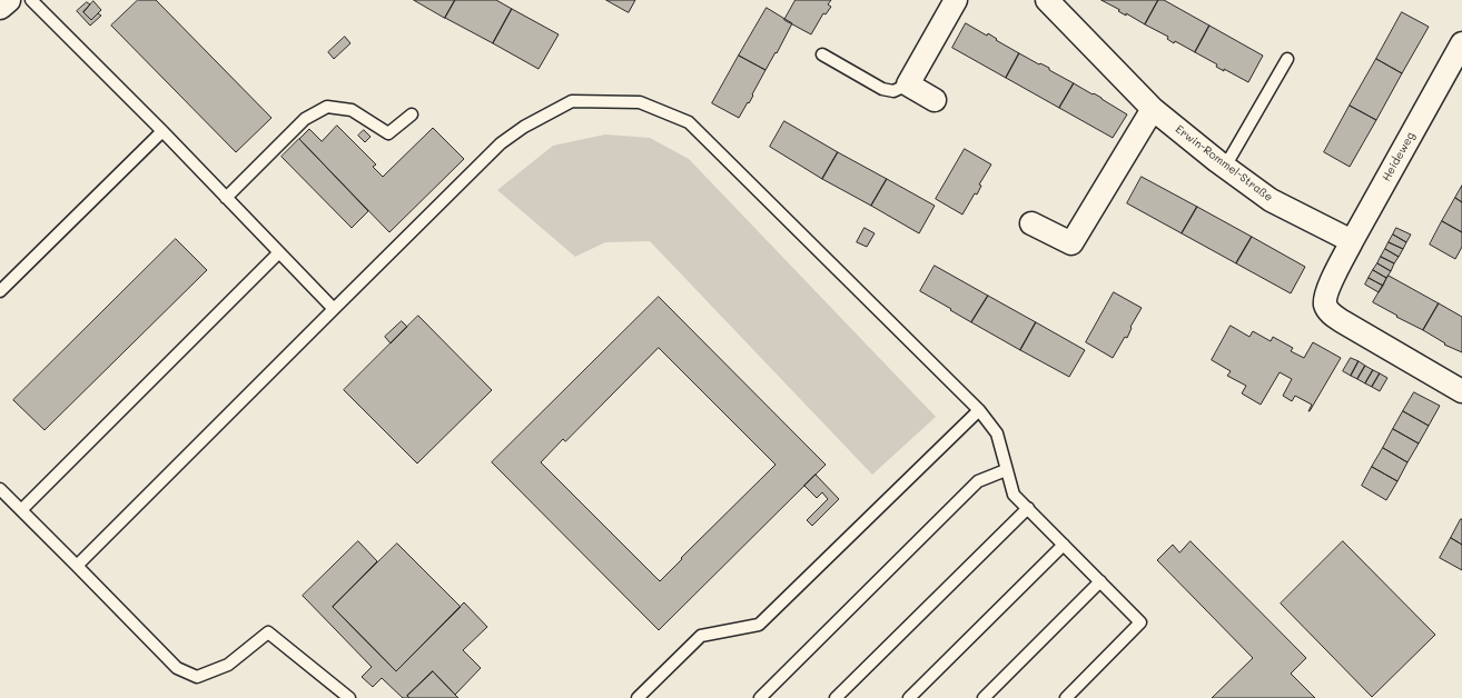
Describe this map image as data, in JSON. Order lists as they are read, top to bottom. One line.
{"streets":{"street":["Heideweg","Erwin-Rommel-Straße"]},"crossings":[["Heideweg","Erwin-Rommel-Straße"]]}
